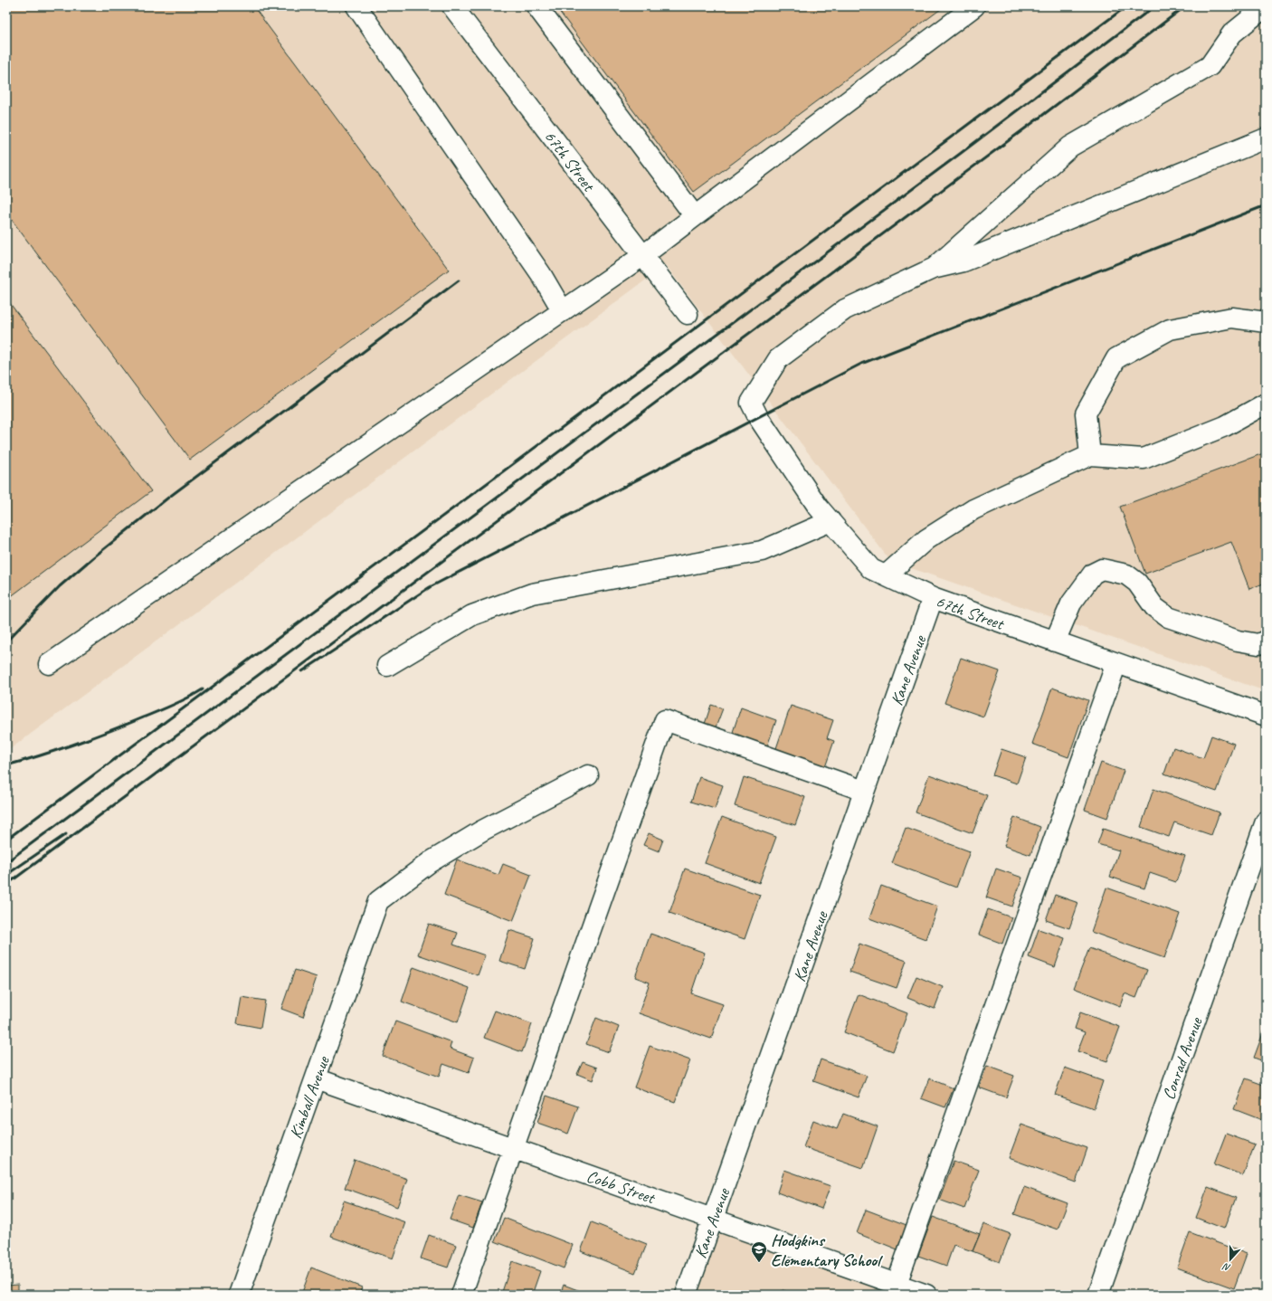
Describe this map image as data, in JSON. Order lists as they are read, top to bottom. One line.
{"streets":{"street":["67th Street","Kane Avenue","Conrad Avenue","Kimball Avenue","Cobb Street"]},"crossings":[["67th Street","Kane Avenue"],["Kane Avenue","Cobb Street"],["Kimball Avenue","Cobb Street"]],"places":{"school or university":["Hodgkins Elementary School"]},"north":"bottom"}
